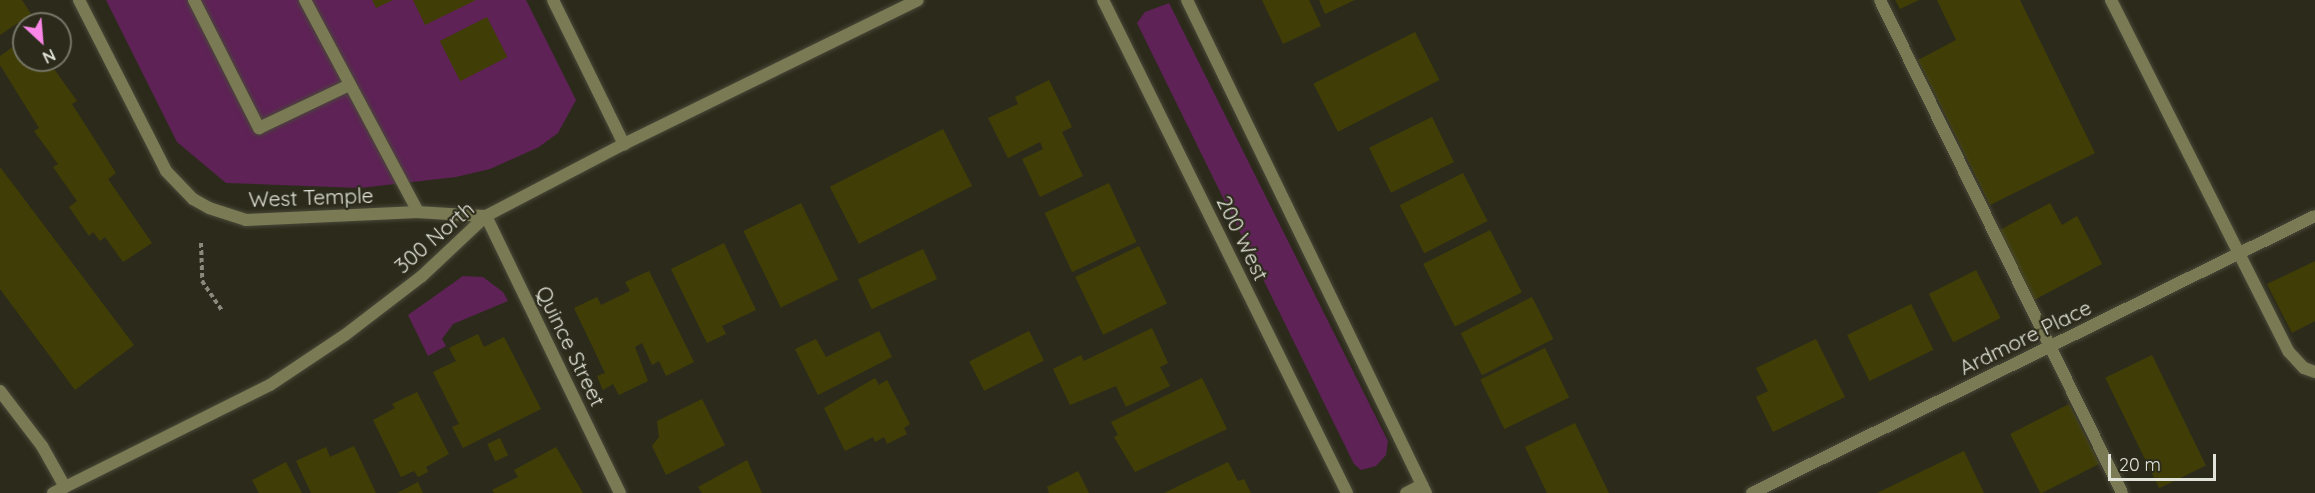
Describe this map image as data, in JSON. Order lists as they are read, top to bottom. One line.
{"streets":{"street":["West Temple","300 North","200 West","Ardmore Place","Quince Street"]},"crossings":[["West Temple","300 North"],["West Temple","Quince Street"],["300 North","Quince Street"]],"scale_bar":"20 m","north":"bottom right"}
